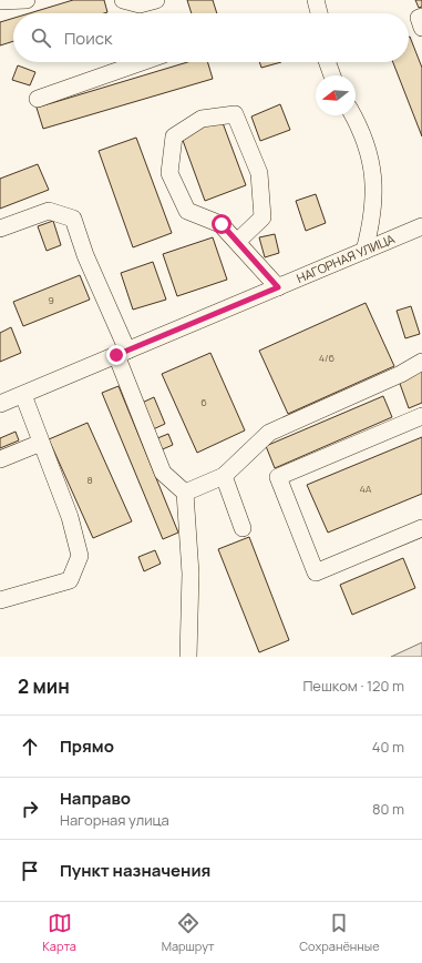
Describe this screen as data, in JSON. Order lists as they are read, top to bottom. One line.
{"streets":{"street":["НАГОРНАЯ УЛИЦА"]},"house_numbers":["9","4/6","6","8","4А"],"north":"left","page":{"search":"Поиск","heading":["2 мин","Пешком · 120 m"],"list":[["Прямо","40 m"],["Направо","Нагорная улица","80 m"],"Пункт назначения"],"nav":["Карта","Маршрут","Сохранённые"]}}
